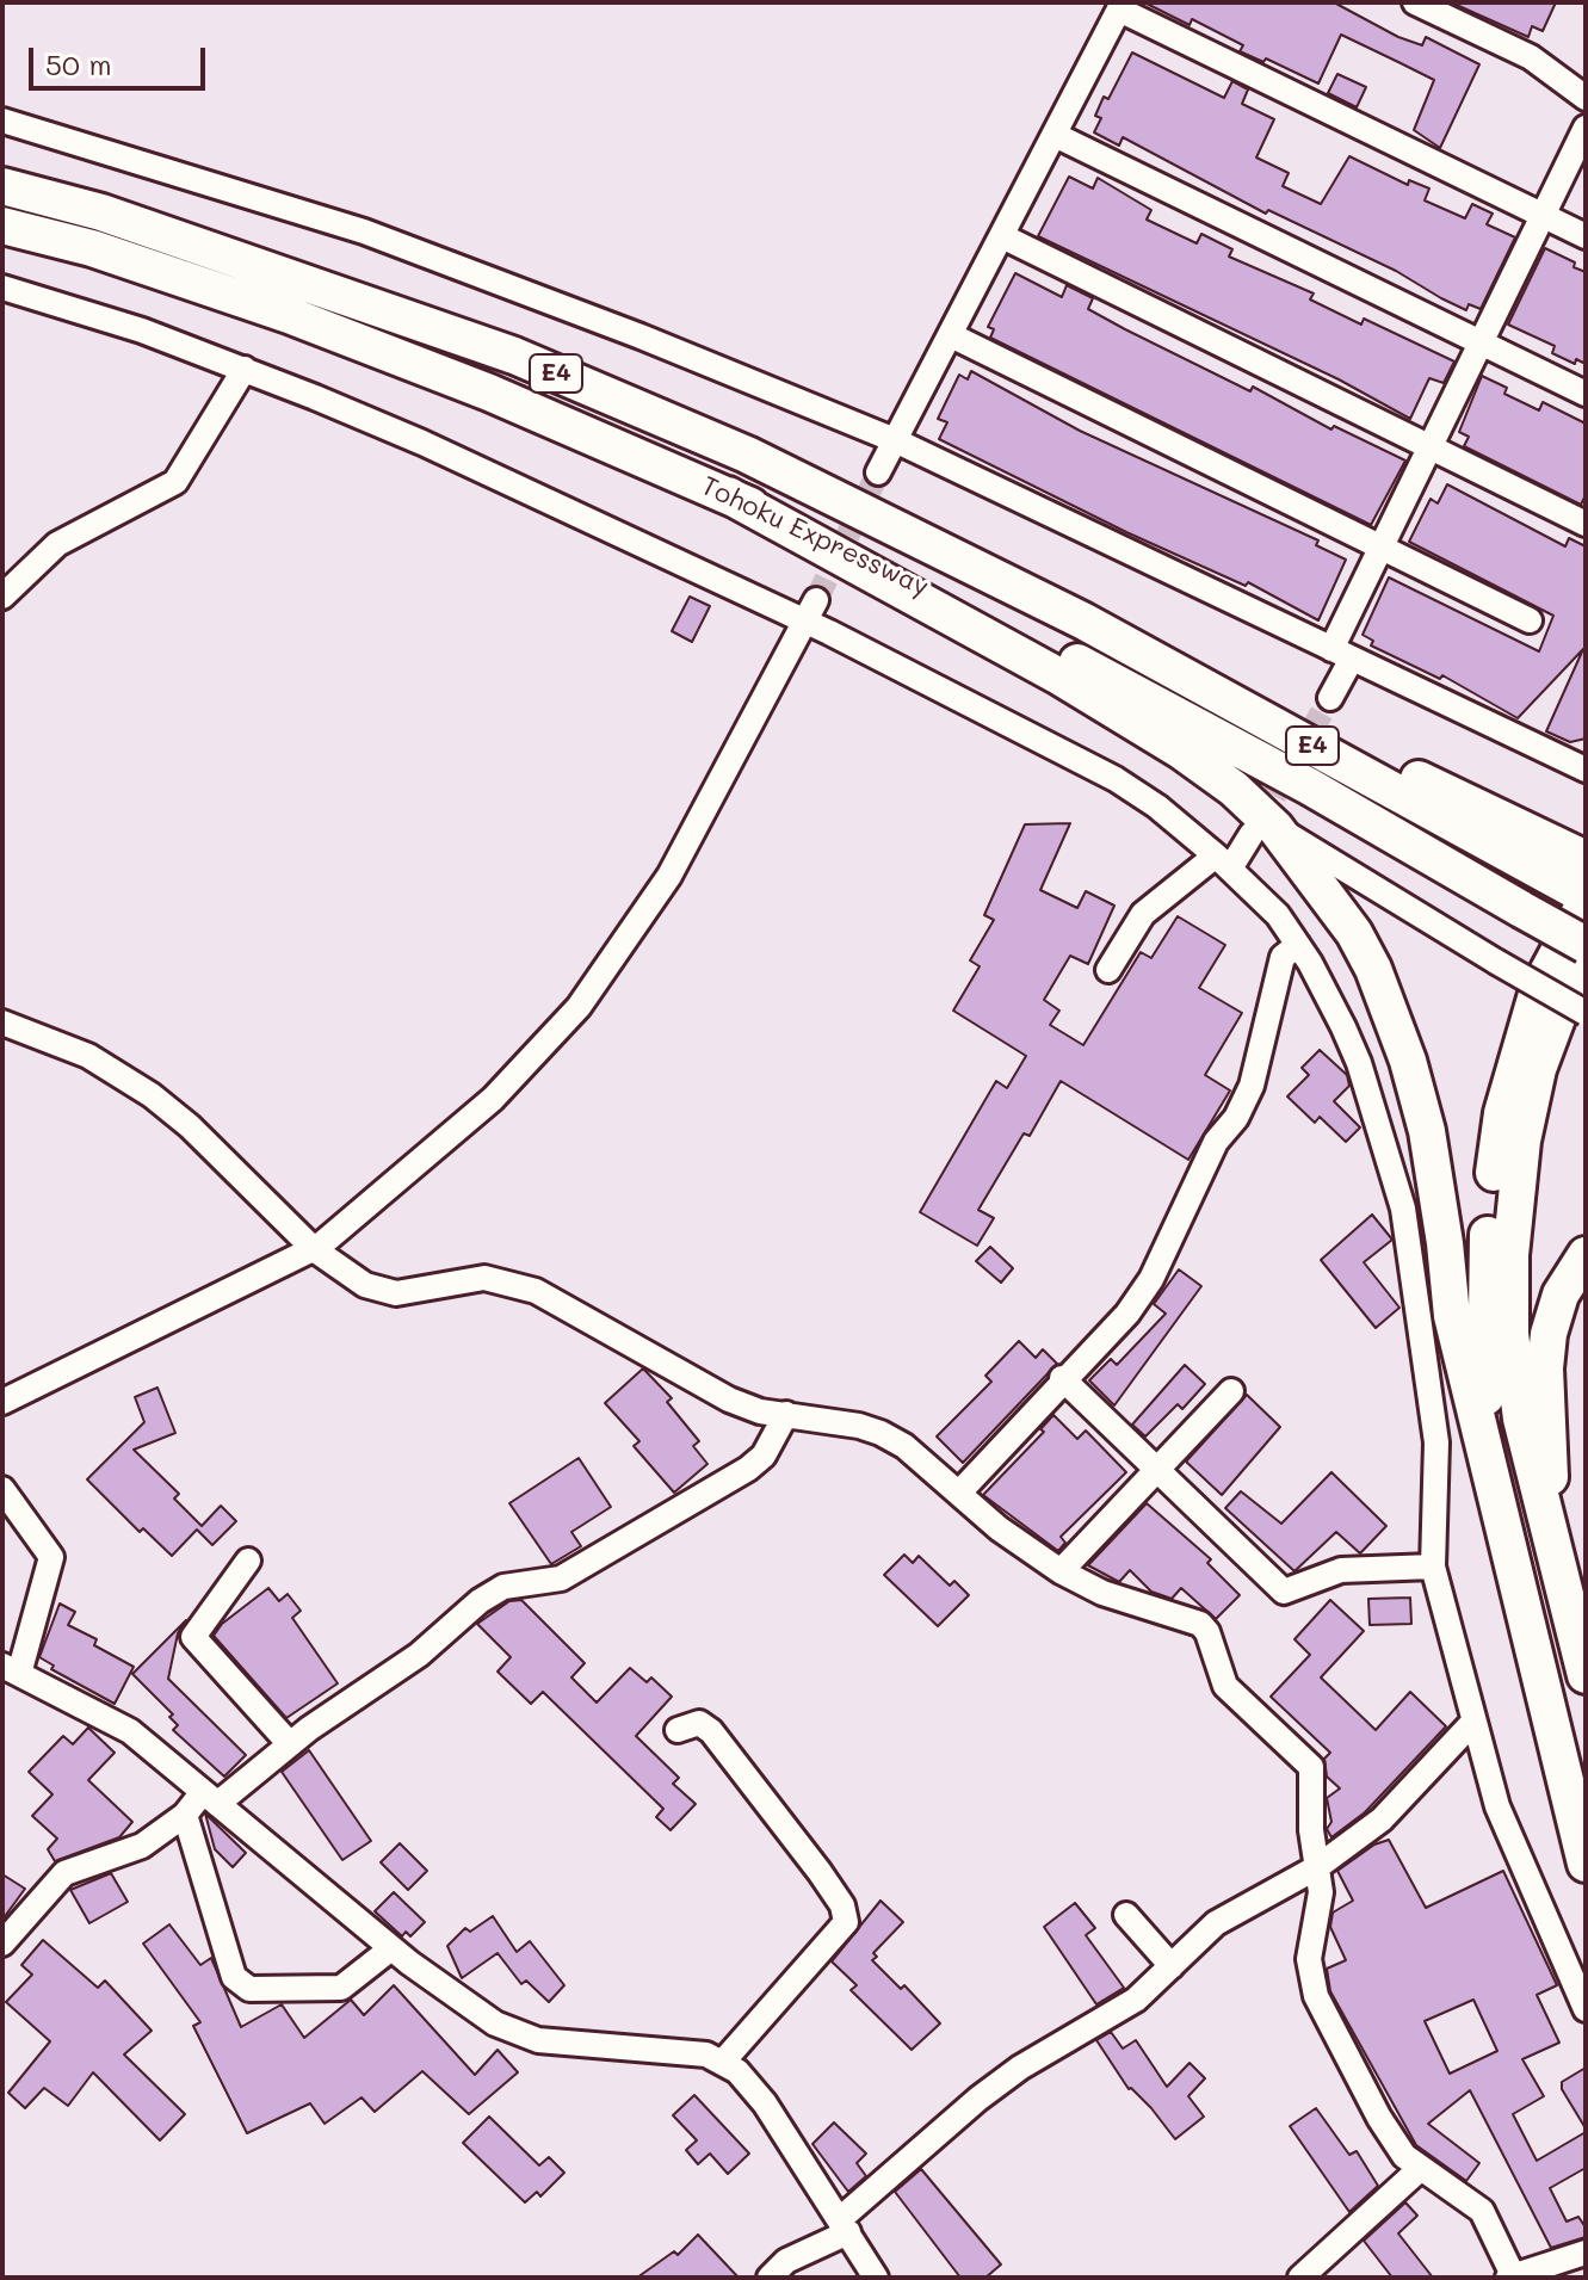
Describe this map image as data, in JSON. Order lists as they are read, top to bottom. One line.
{"streets":{"highway":["E4","Tohoku Expressway"]},"scale_bar":"50 m"}
